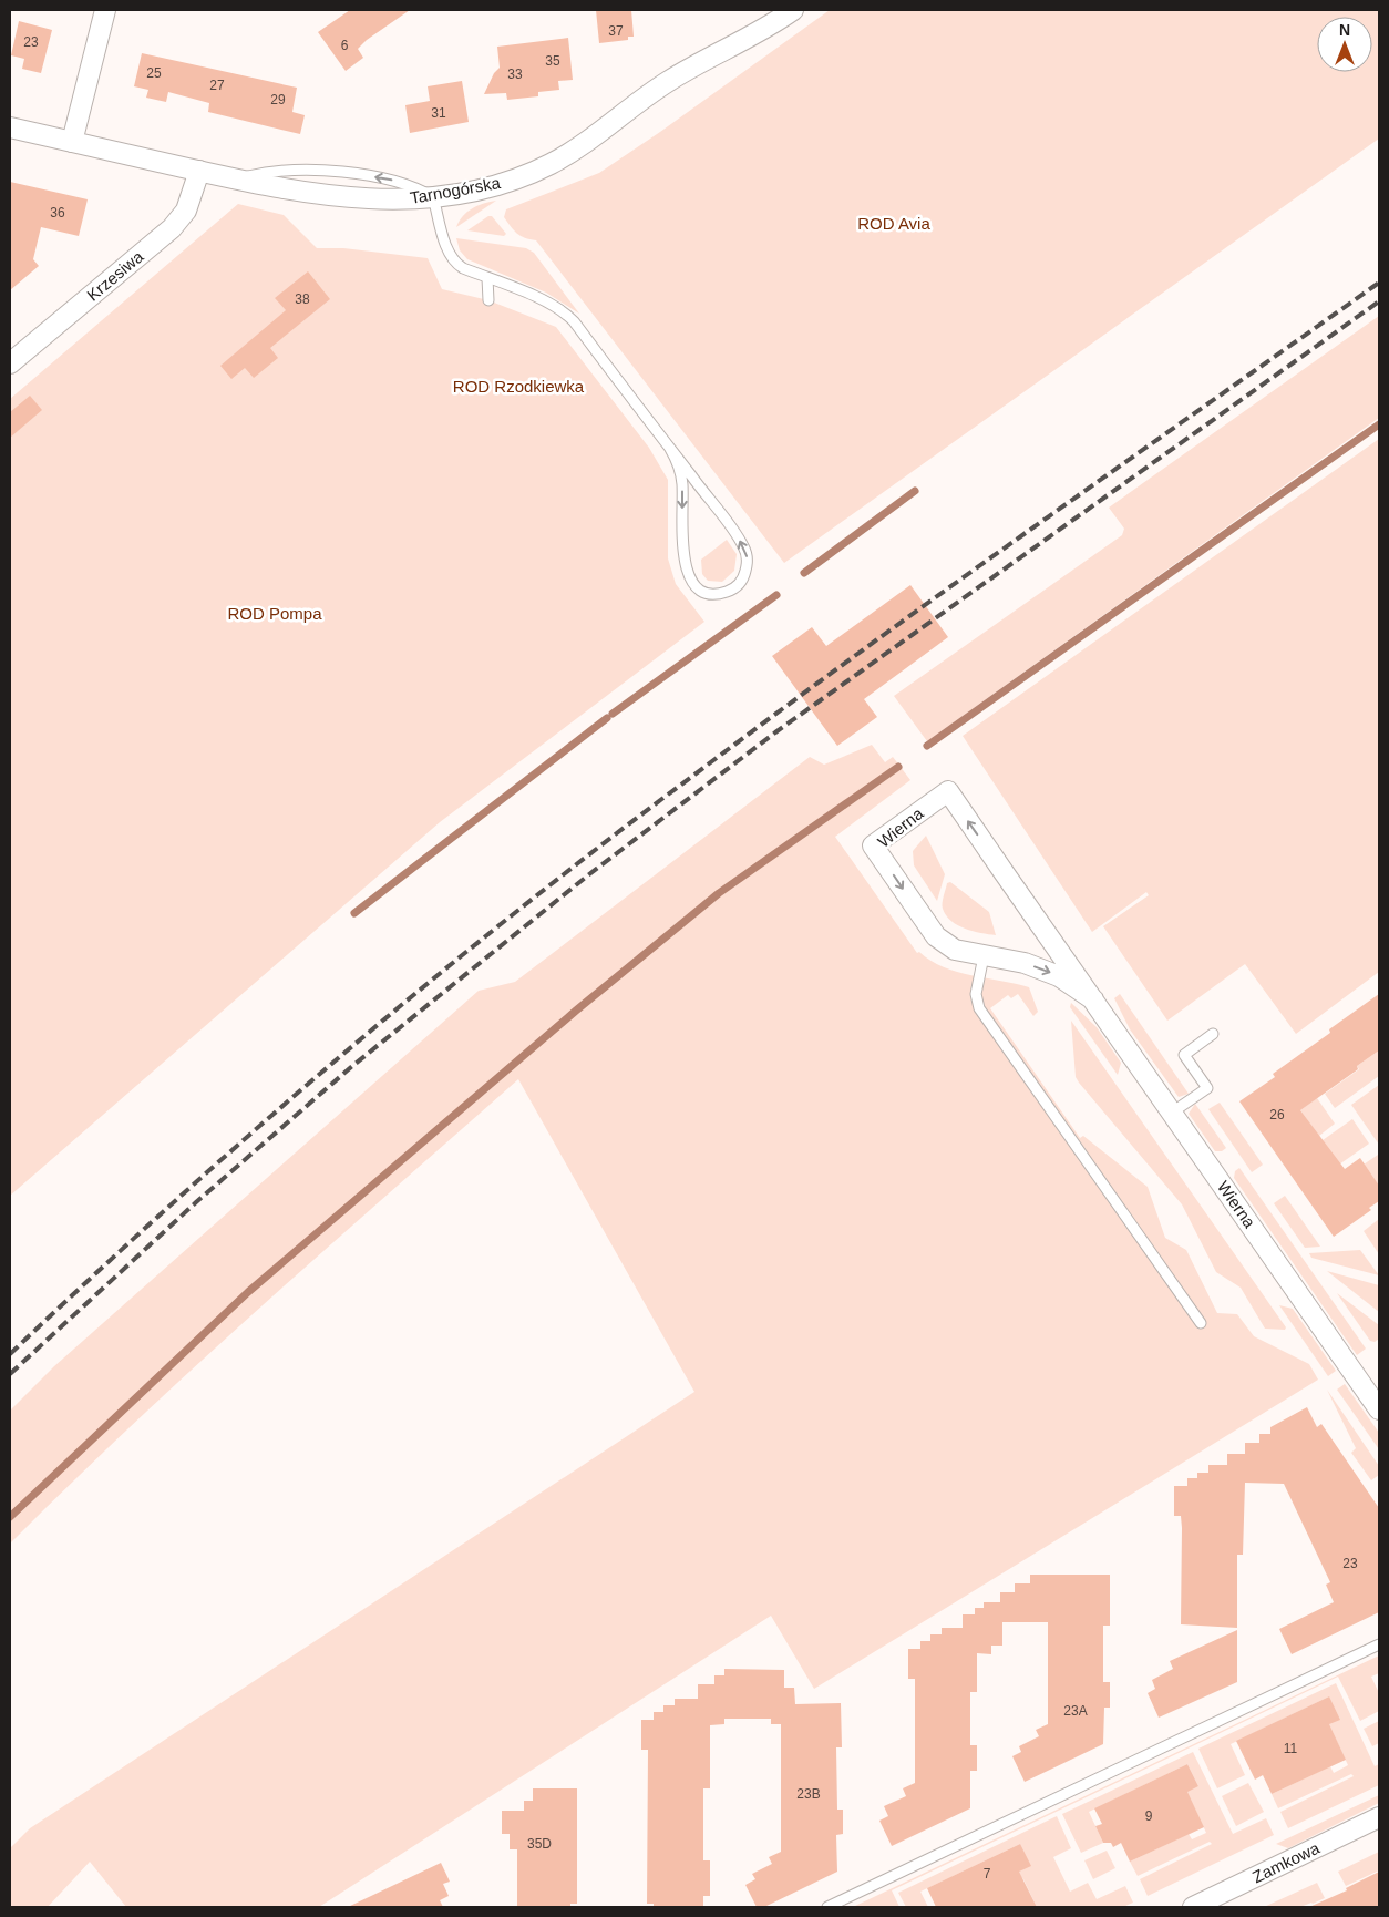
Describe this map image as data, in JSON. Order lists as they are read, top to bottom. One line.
{"streets":{"street":["Tarnogórska","Krzesiwa","Wierna","Zamkowa"]},"crossings":[["Tarnogórska","Krzesiwa"]],"parks":["ROD Avia","ROD Rzodkiewka","ROD Pompa"],"house_numbers":["37","23","6","35","25","33","27","29","31","36","38","26","23","23A","11","23B","9","35D","7"],"north":"top"}
